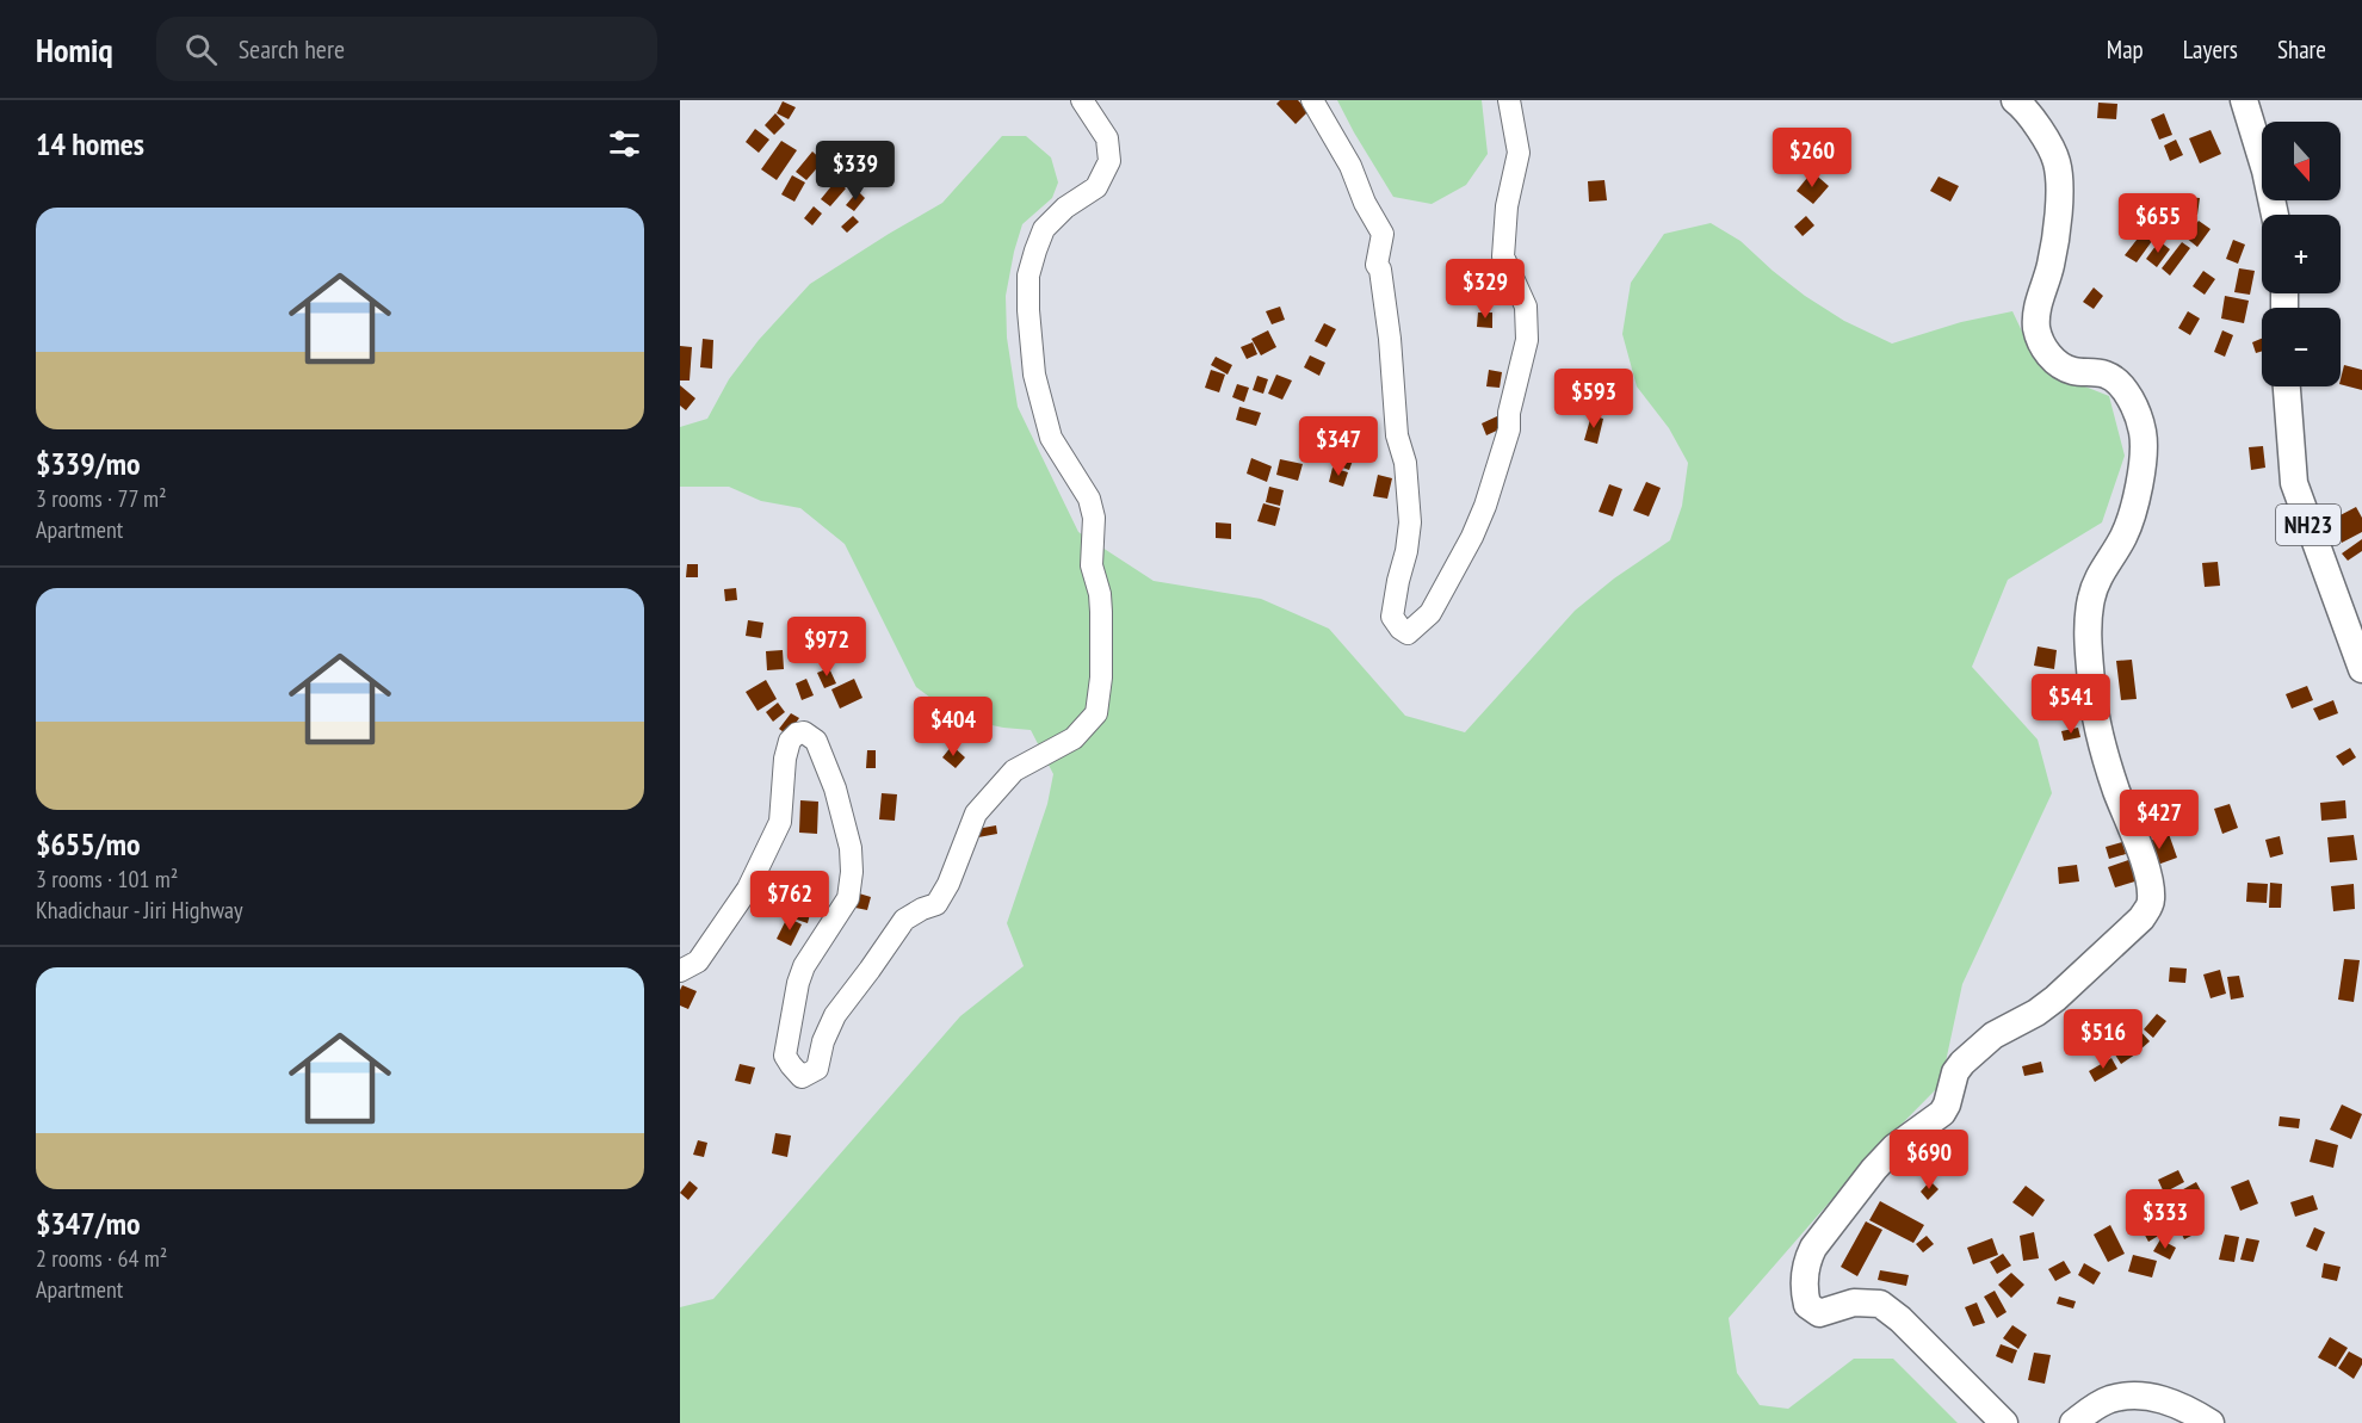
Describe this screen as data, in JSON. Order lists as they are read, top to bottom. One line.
{"streets":{"main road":["NH23"]},"north":"bottom","page":{"header":"Homiq","search":"Search here","nav":["Map","Layers","Share"],"heading":"14 homes","map_buttons":["+","−"],"price":["$260","$339","$655","$329","$593","$347","$972","$541","$404","$427","$762","$516","$690","$333"],"list":[{"name":"$339/mo","note":"3 rooms · 77 m² · Apartment"},{"name":"$655/mo","note":"3 rooms · 101 m² · Khadichaur - Jiri Highway"},{"name":"$347/mo","note":"2 rooms · 64 m² · Apartment"}]}}
